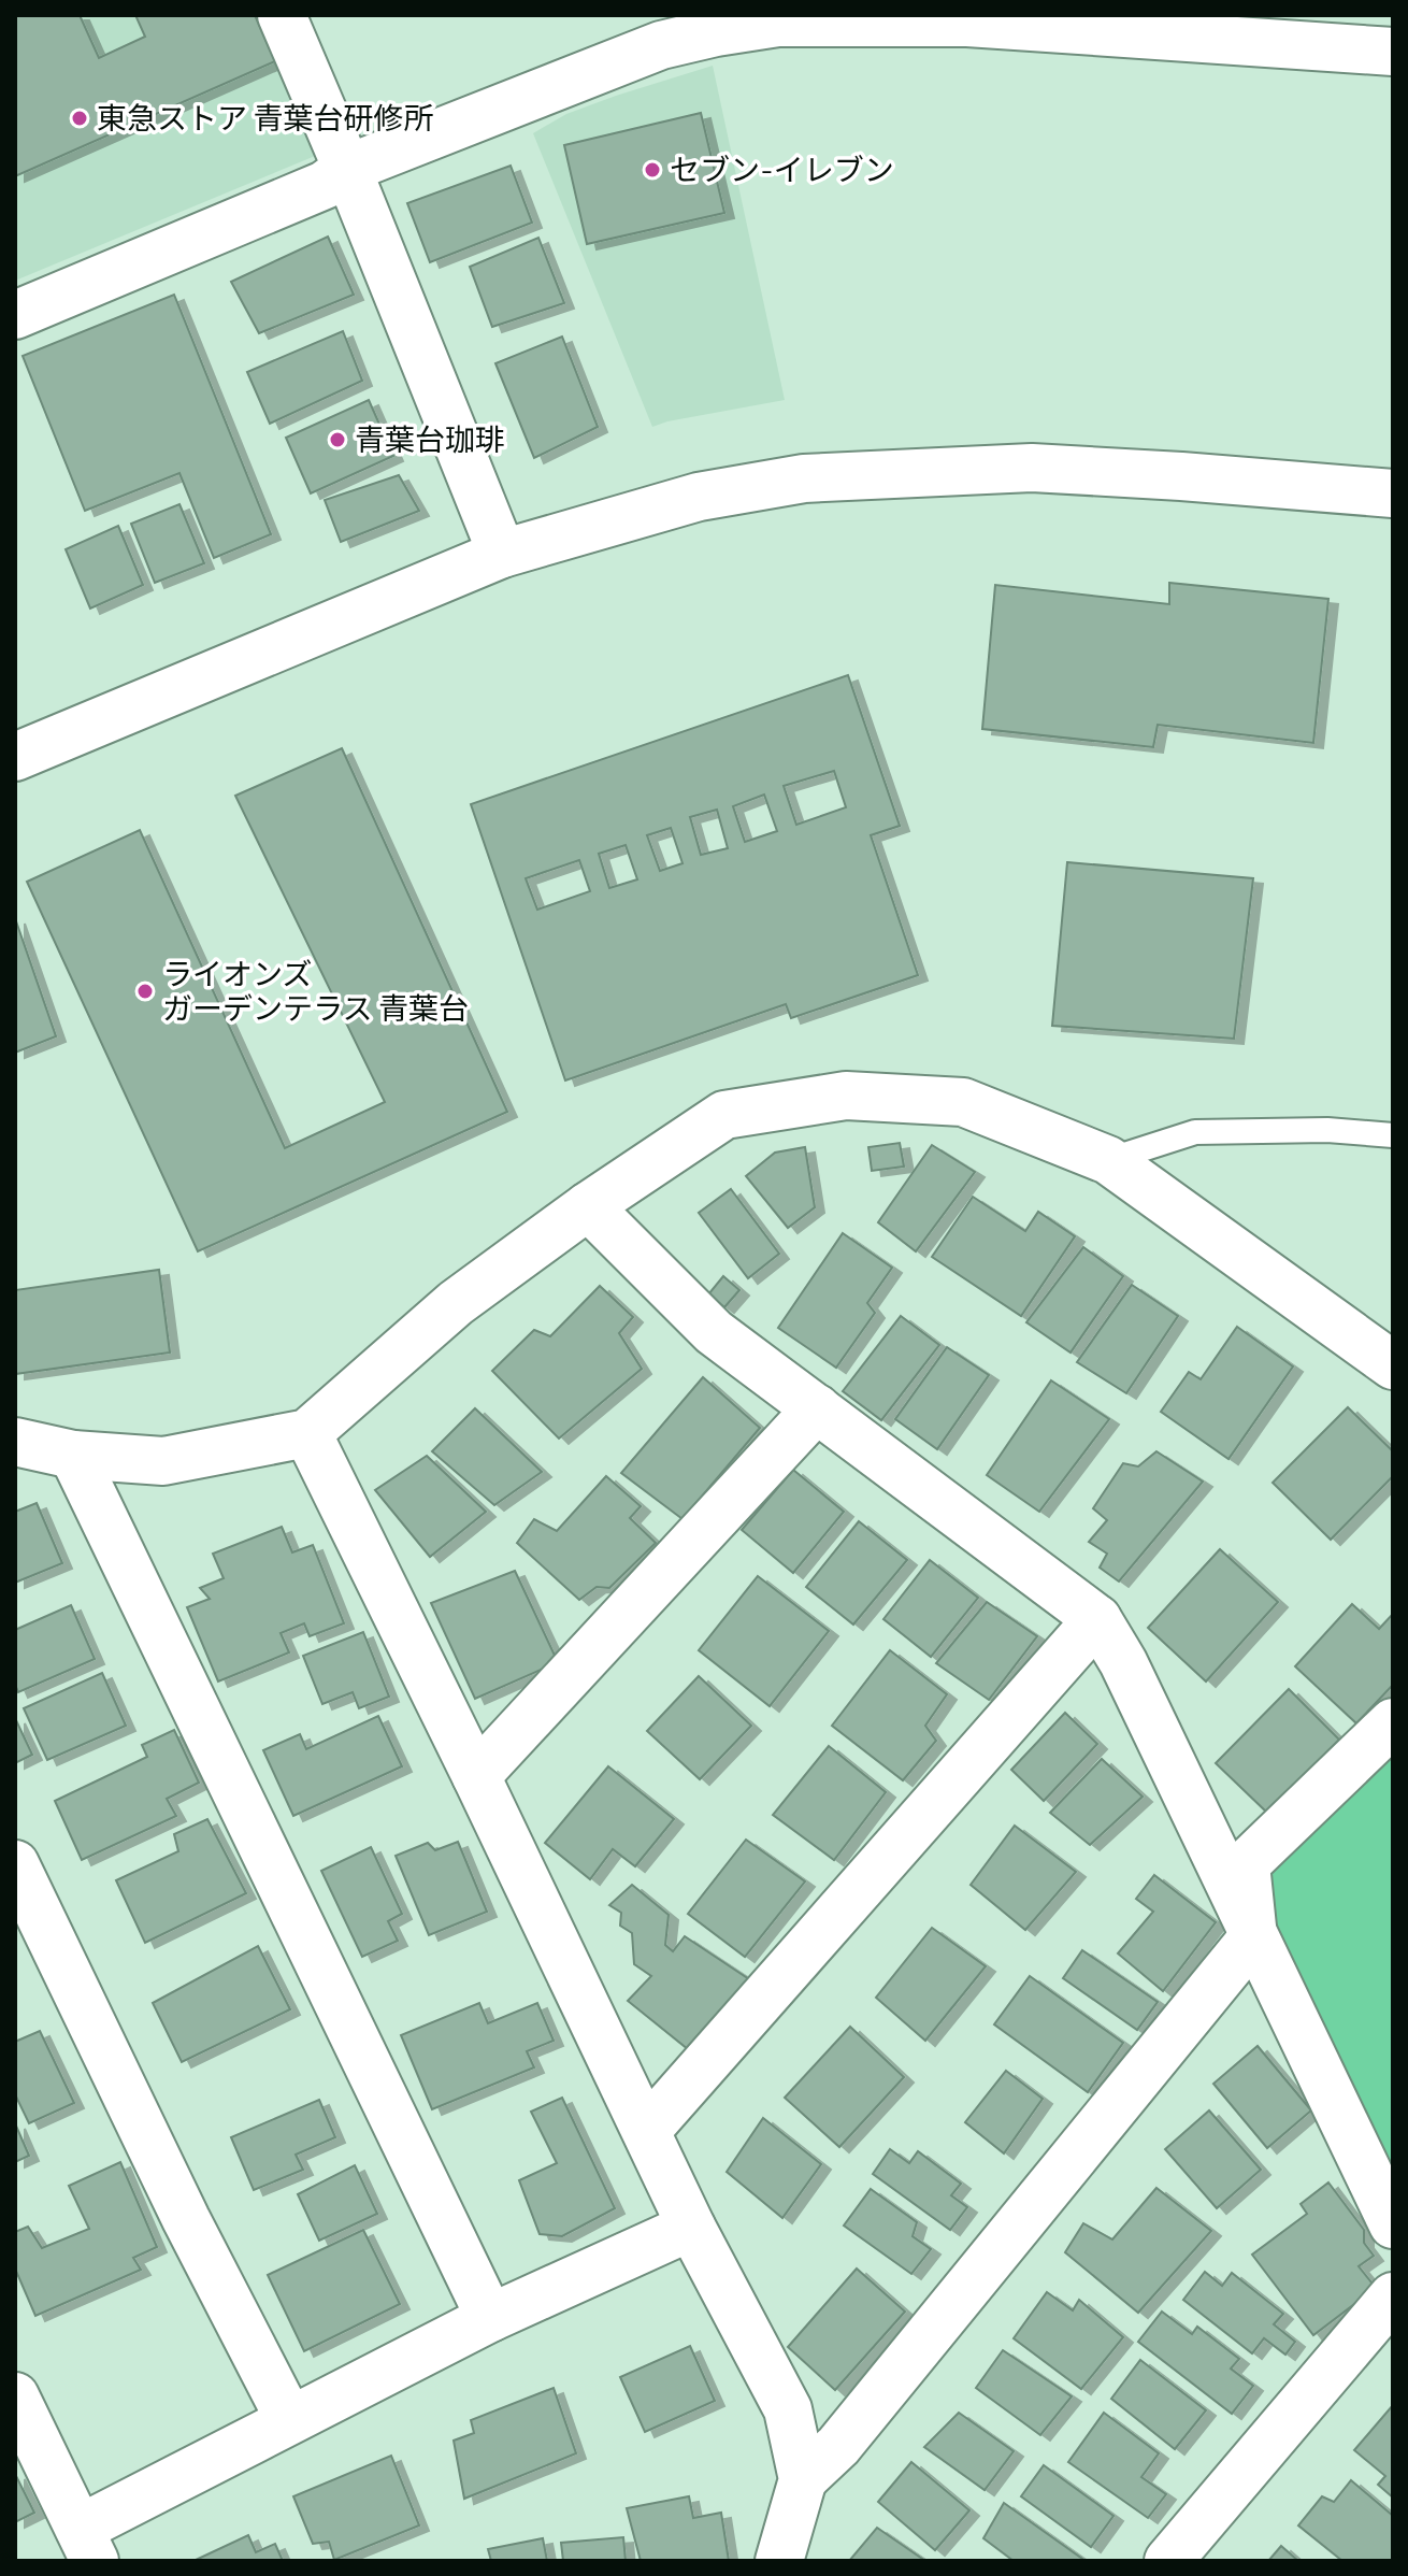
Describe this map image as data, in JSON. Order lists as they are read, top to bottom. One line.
{"places":["東急ストア 青葉台研修所","セブン-イレブン","青葉台珈琲","ライオンズ ガーデンテラス 青葉台"]}
